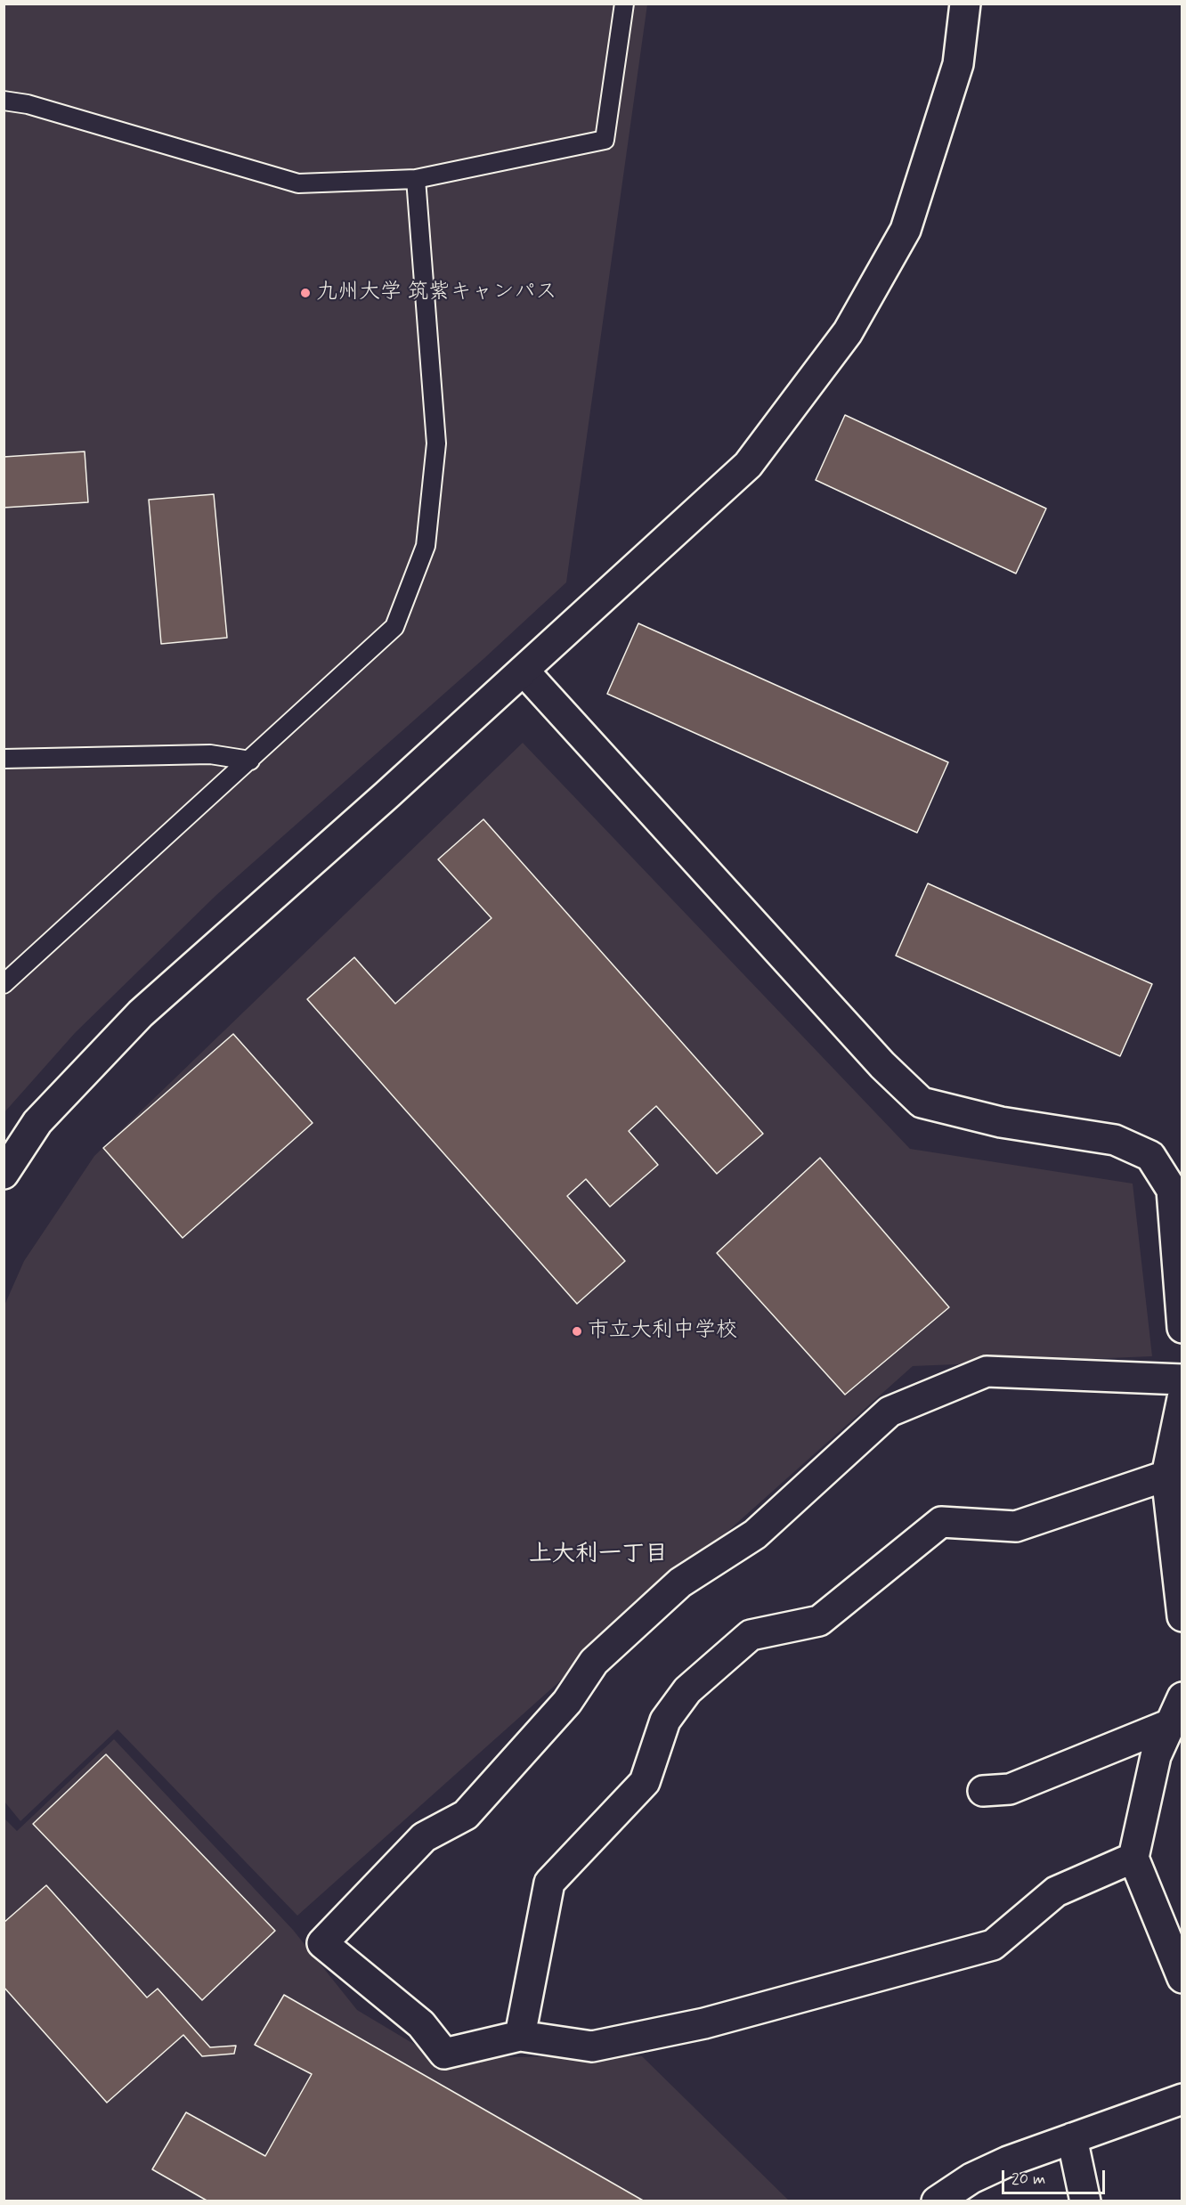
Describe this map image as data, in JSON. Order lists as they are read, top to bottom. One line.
{"districts":["上大利一丁目"],"places":["九州大学 筑紫キャンパス","市立大利中学校"],"scale_bar":"20 m"}
